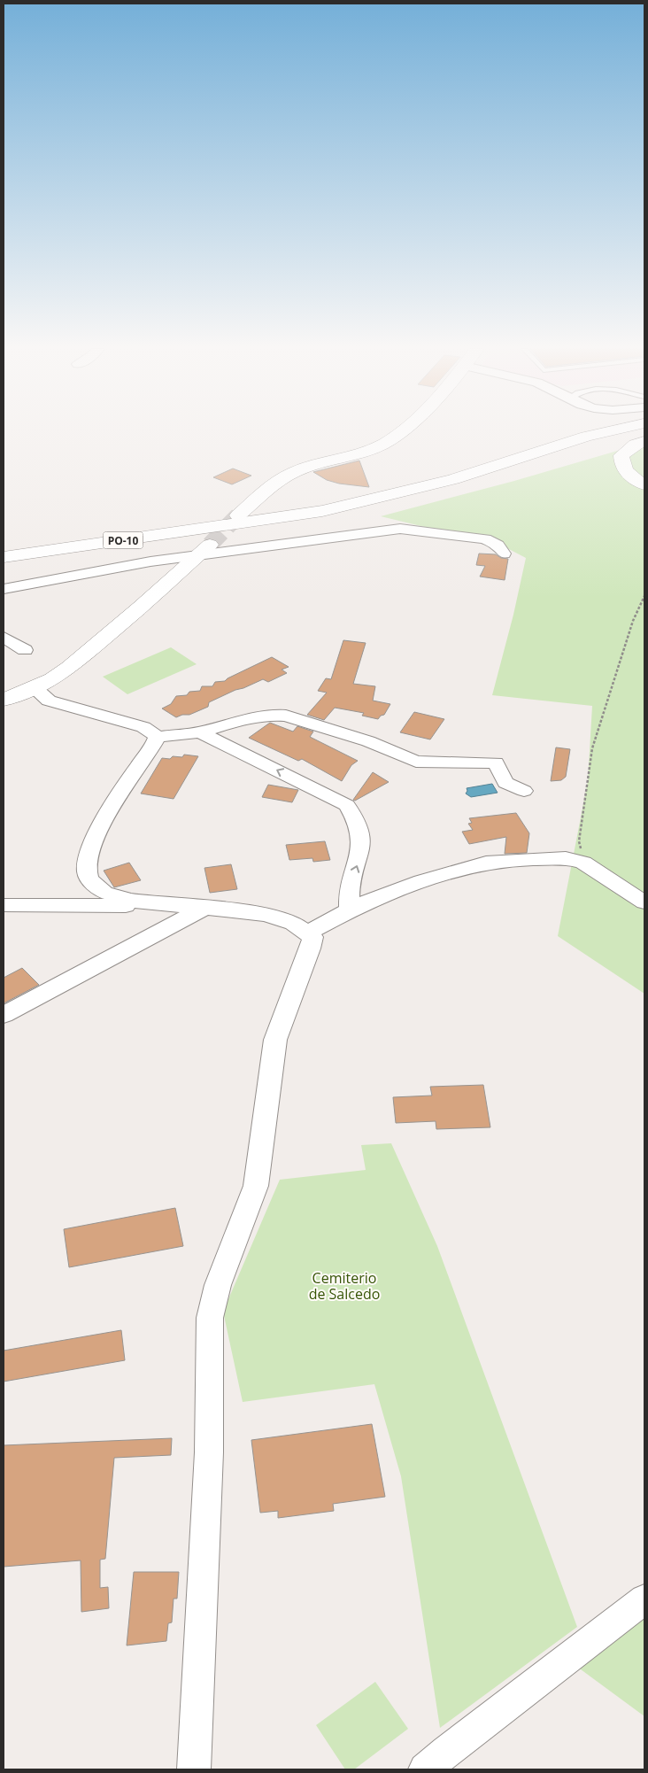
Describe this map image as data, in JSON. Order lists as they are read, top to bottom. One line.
{"streets":{"main road":["PO-10"]},"parks":["Cemiterio de Salcedo"]}
